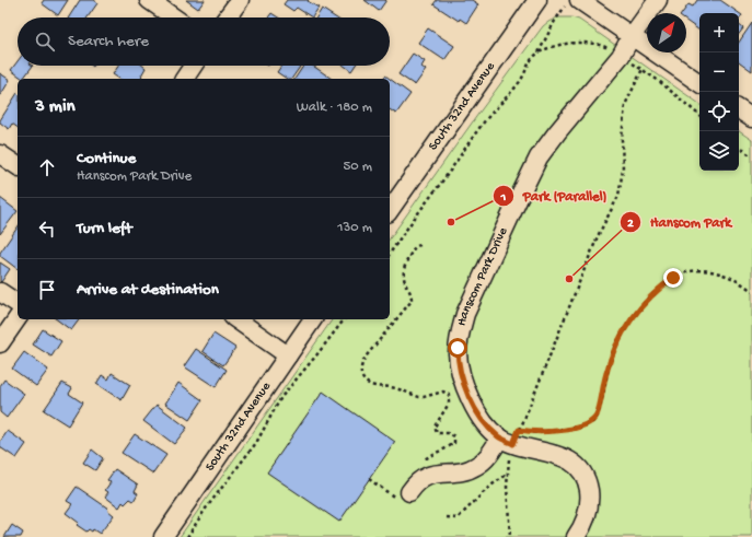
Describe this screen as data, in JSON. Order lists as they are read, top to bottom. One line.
{"streets":{"street":["South 32nd Avenue","Hanscom Park Drive"]},"places":["Park (Parallel)","Hanscom Park"],"north":"top right","page":{"map_buttons":["+","−"],"search":"Search here","heading":["3 min","Walk · 180 m"],"list":[["Continue","Hanscom Park Drive","50 m"],["Turn left","130 m"],"Arrive at destination"]}}
